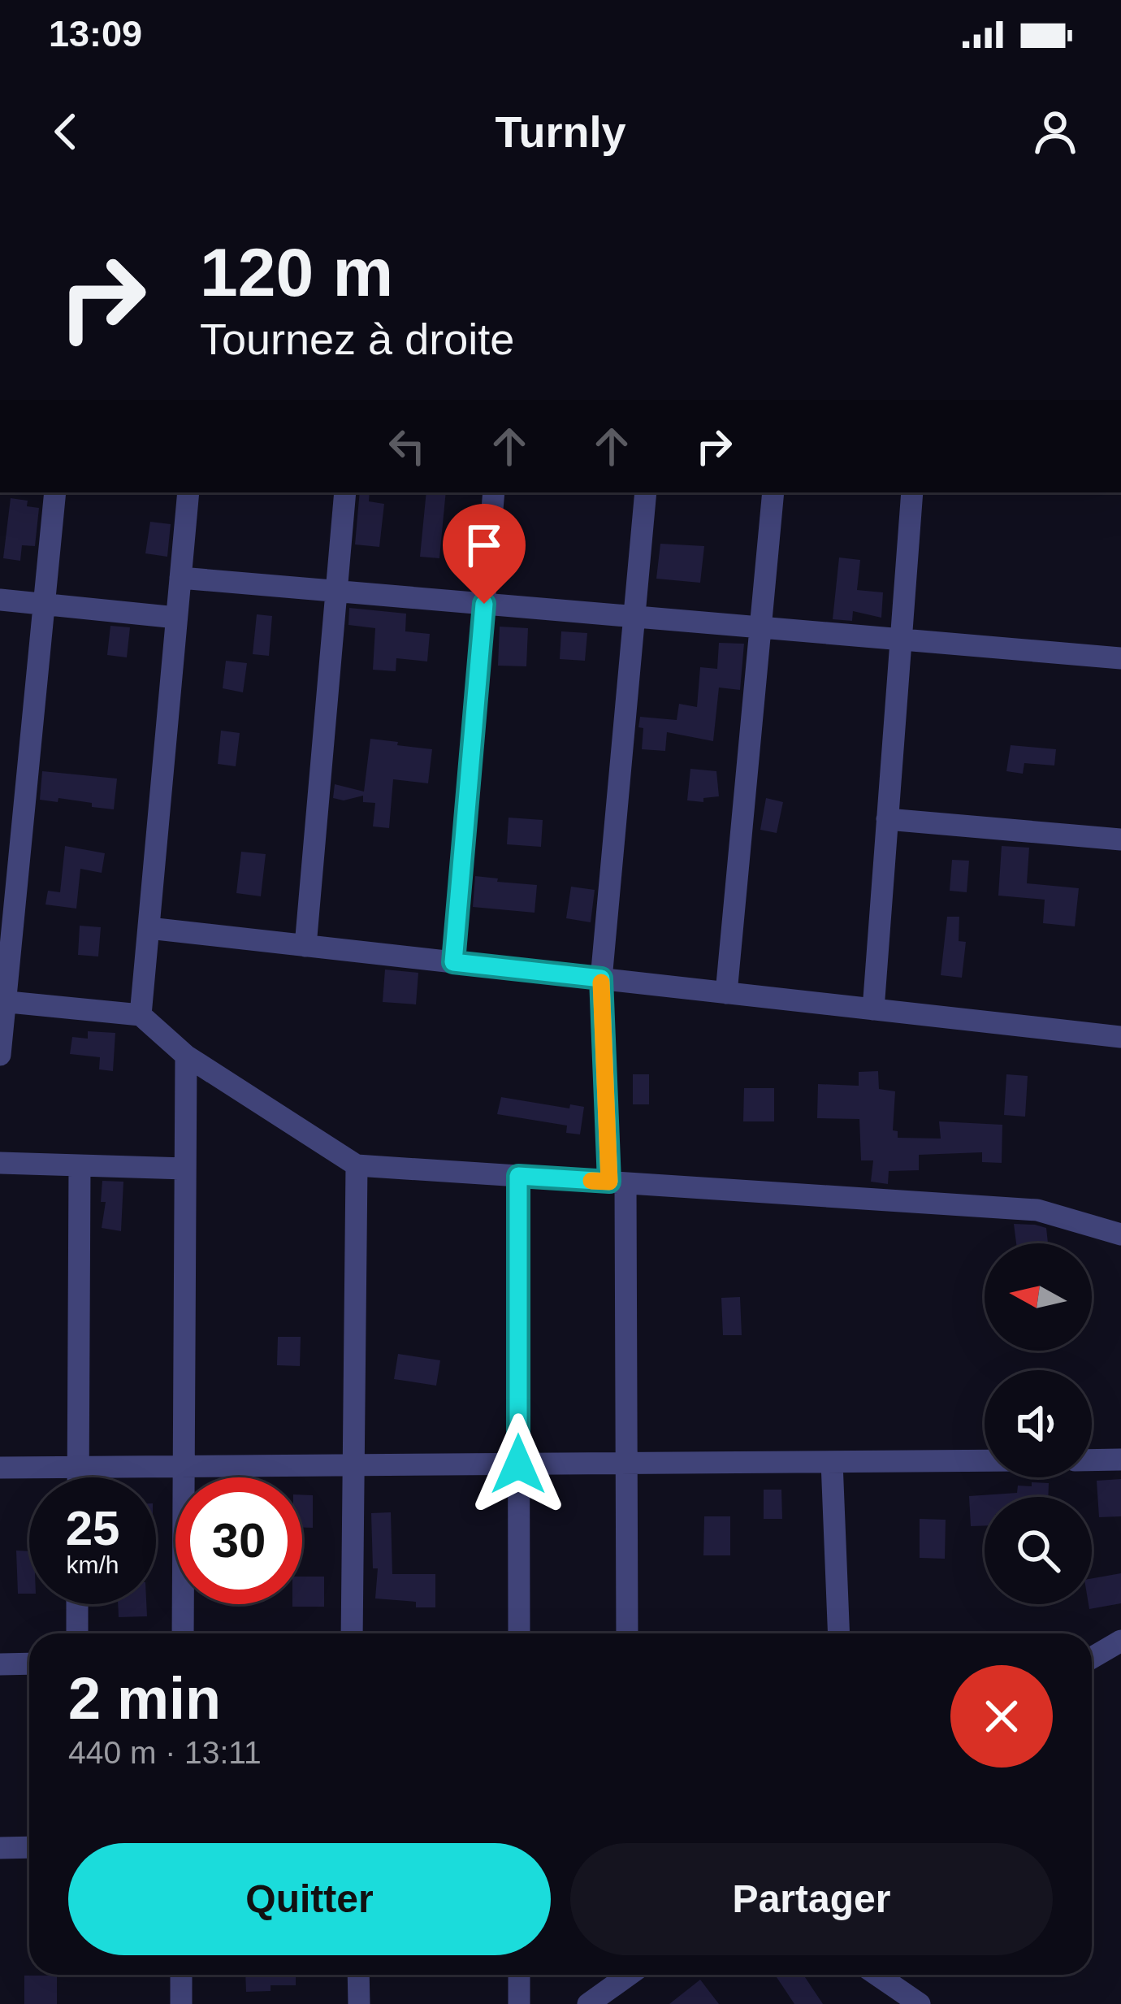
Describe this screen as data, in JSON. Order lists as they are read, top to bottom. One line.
{"north":"left","page":{"status":"13:09","header":"Turnly","turn":["120 m","Tournez à droite"],"speed":"25 km/h","limit":"30","heading":["2 min","440 m · 13:11"],"buttons":["Quitter","Partager"]}}
